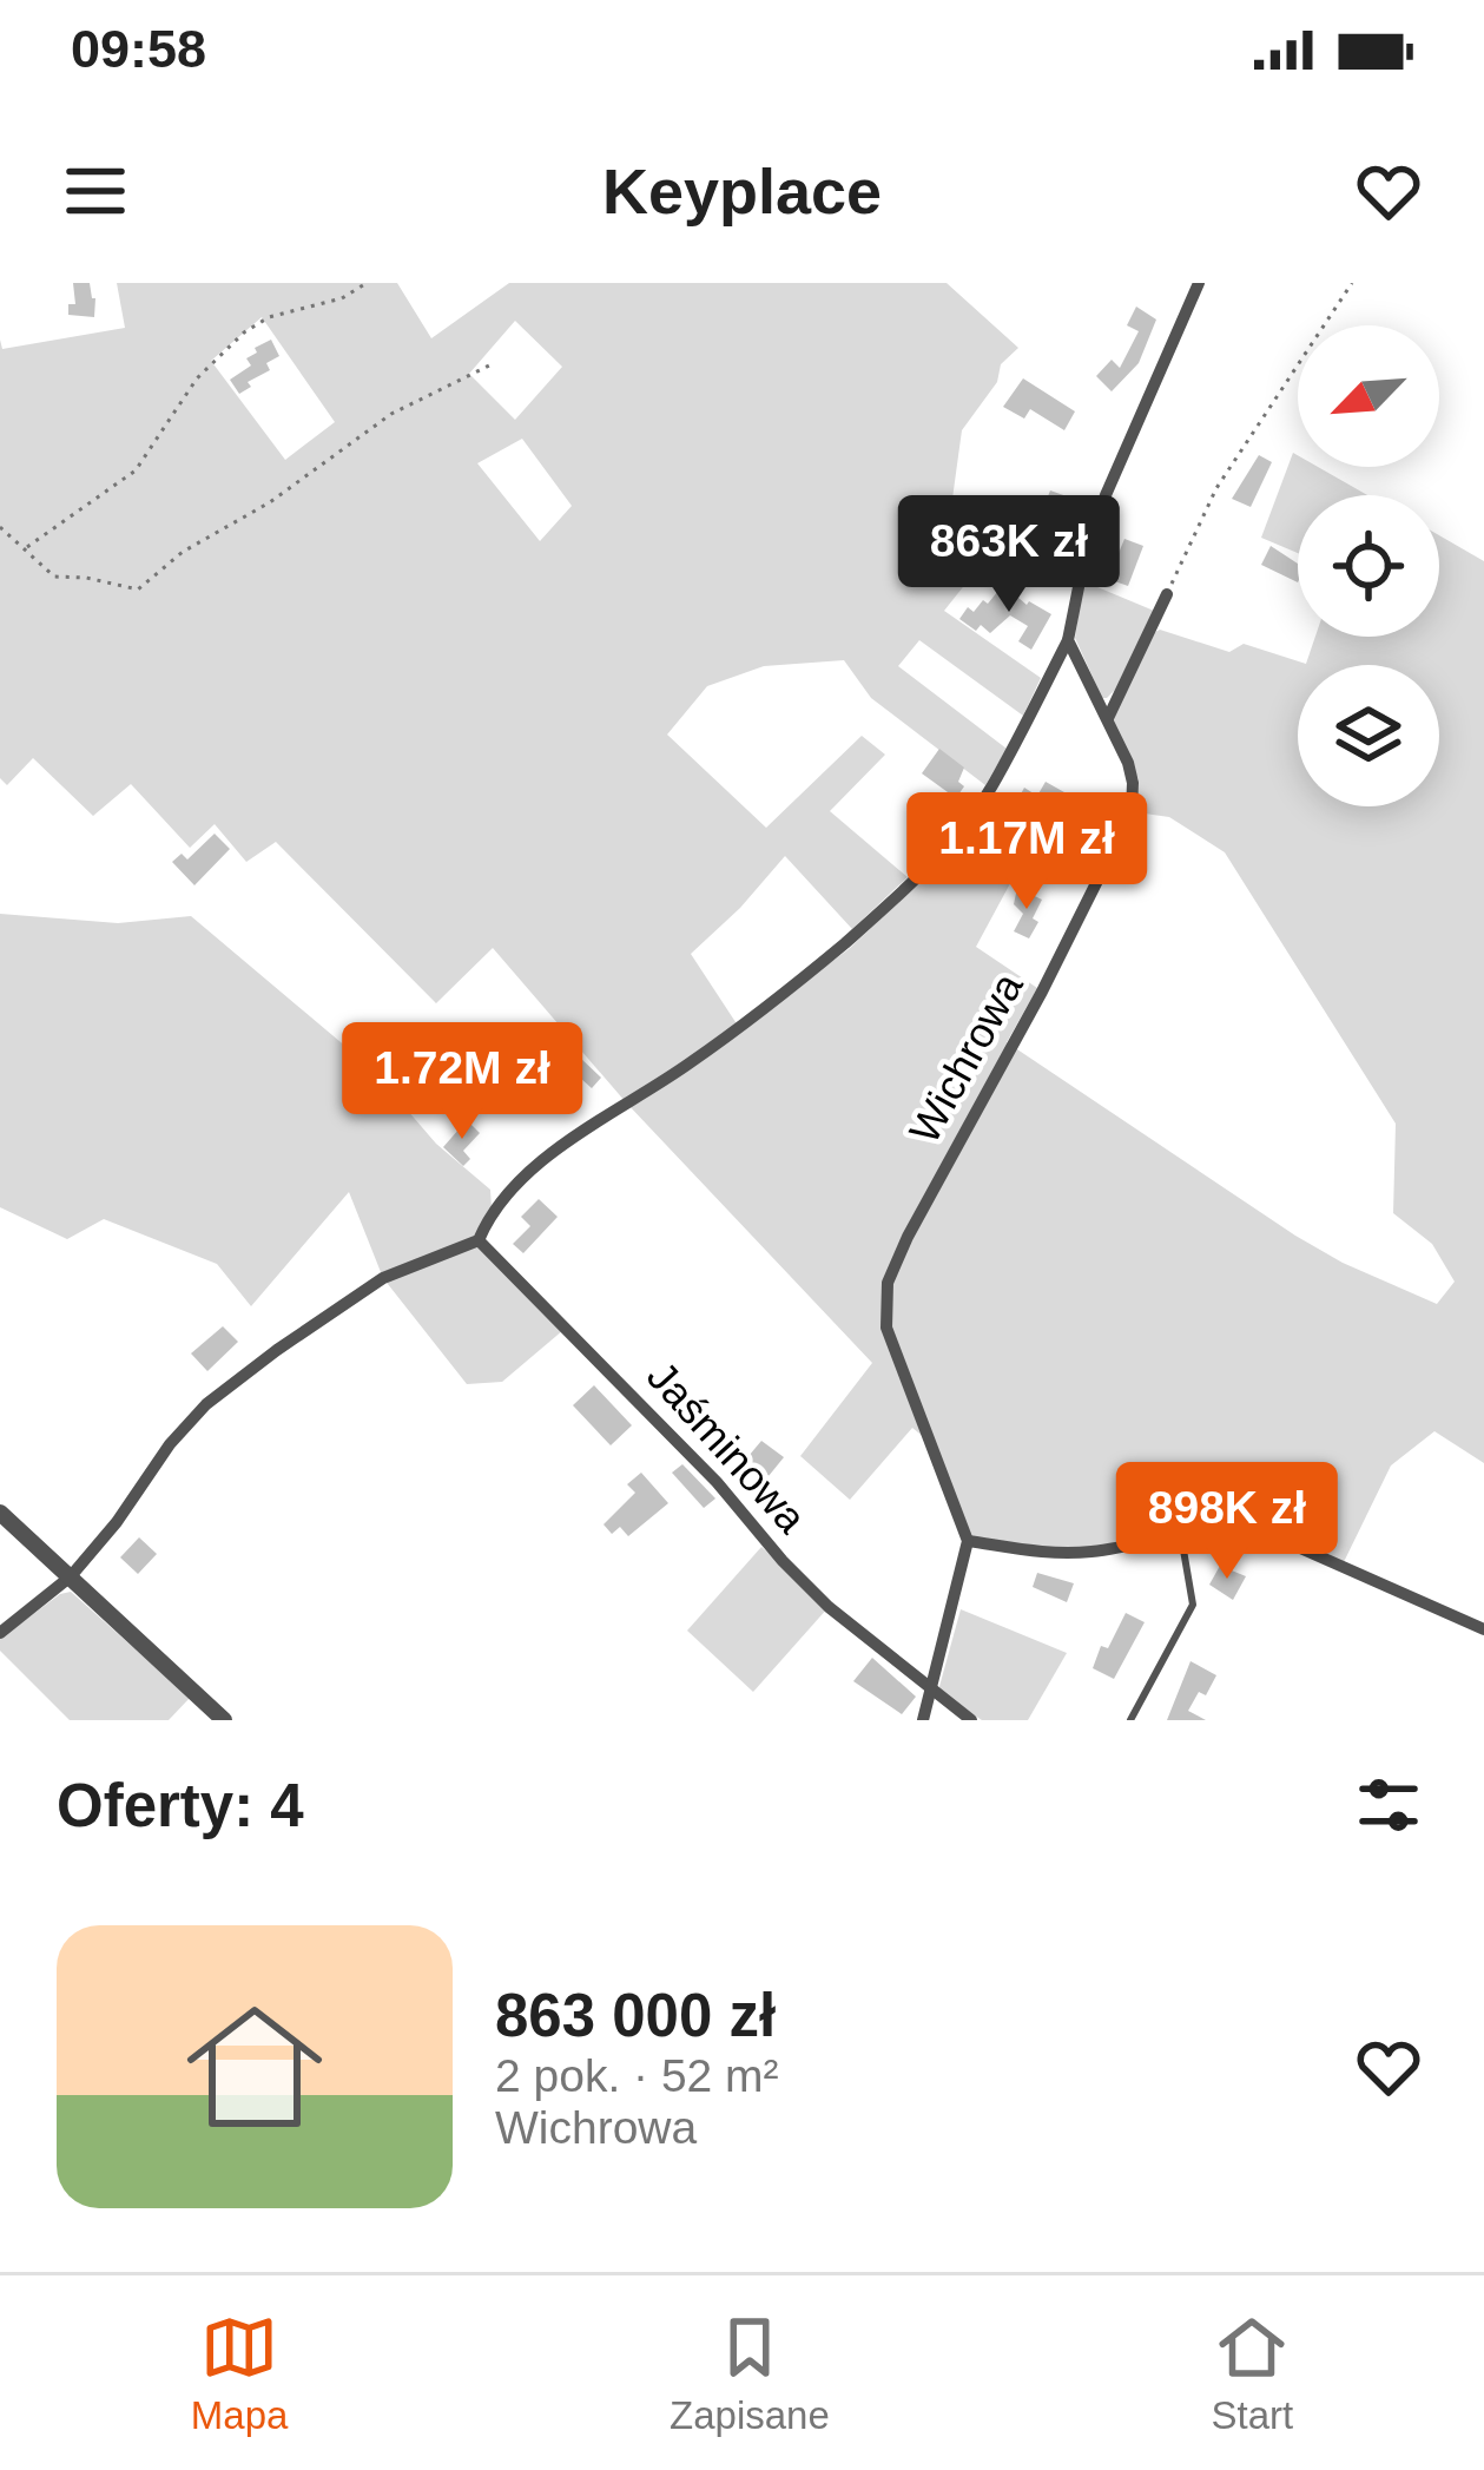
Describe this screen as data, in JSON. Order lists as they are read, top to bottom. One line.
{"streets":{"street":["Wichrowa","Jaśminowa"]},"north":"bottom left","page":{"status":"09:58","header":"Keyplace","price":["863K zł","1.17M zł","1.72M zł","898K zł"],"heading":"Oferty: 4","list":[{"name":"863 000 zł","note":"2 pok. · 52 m² · Wichrowa"}],"tabs":["Mapa","Zapisane","Start"]}}
